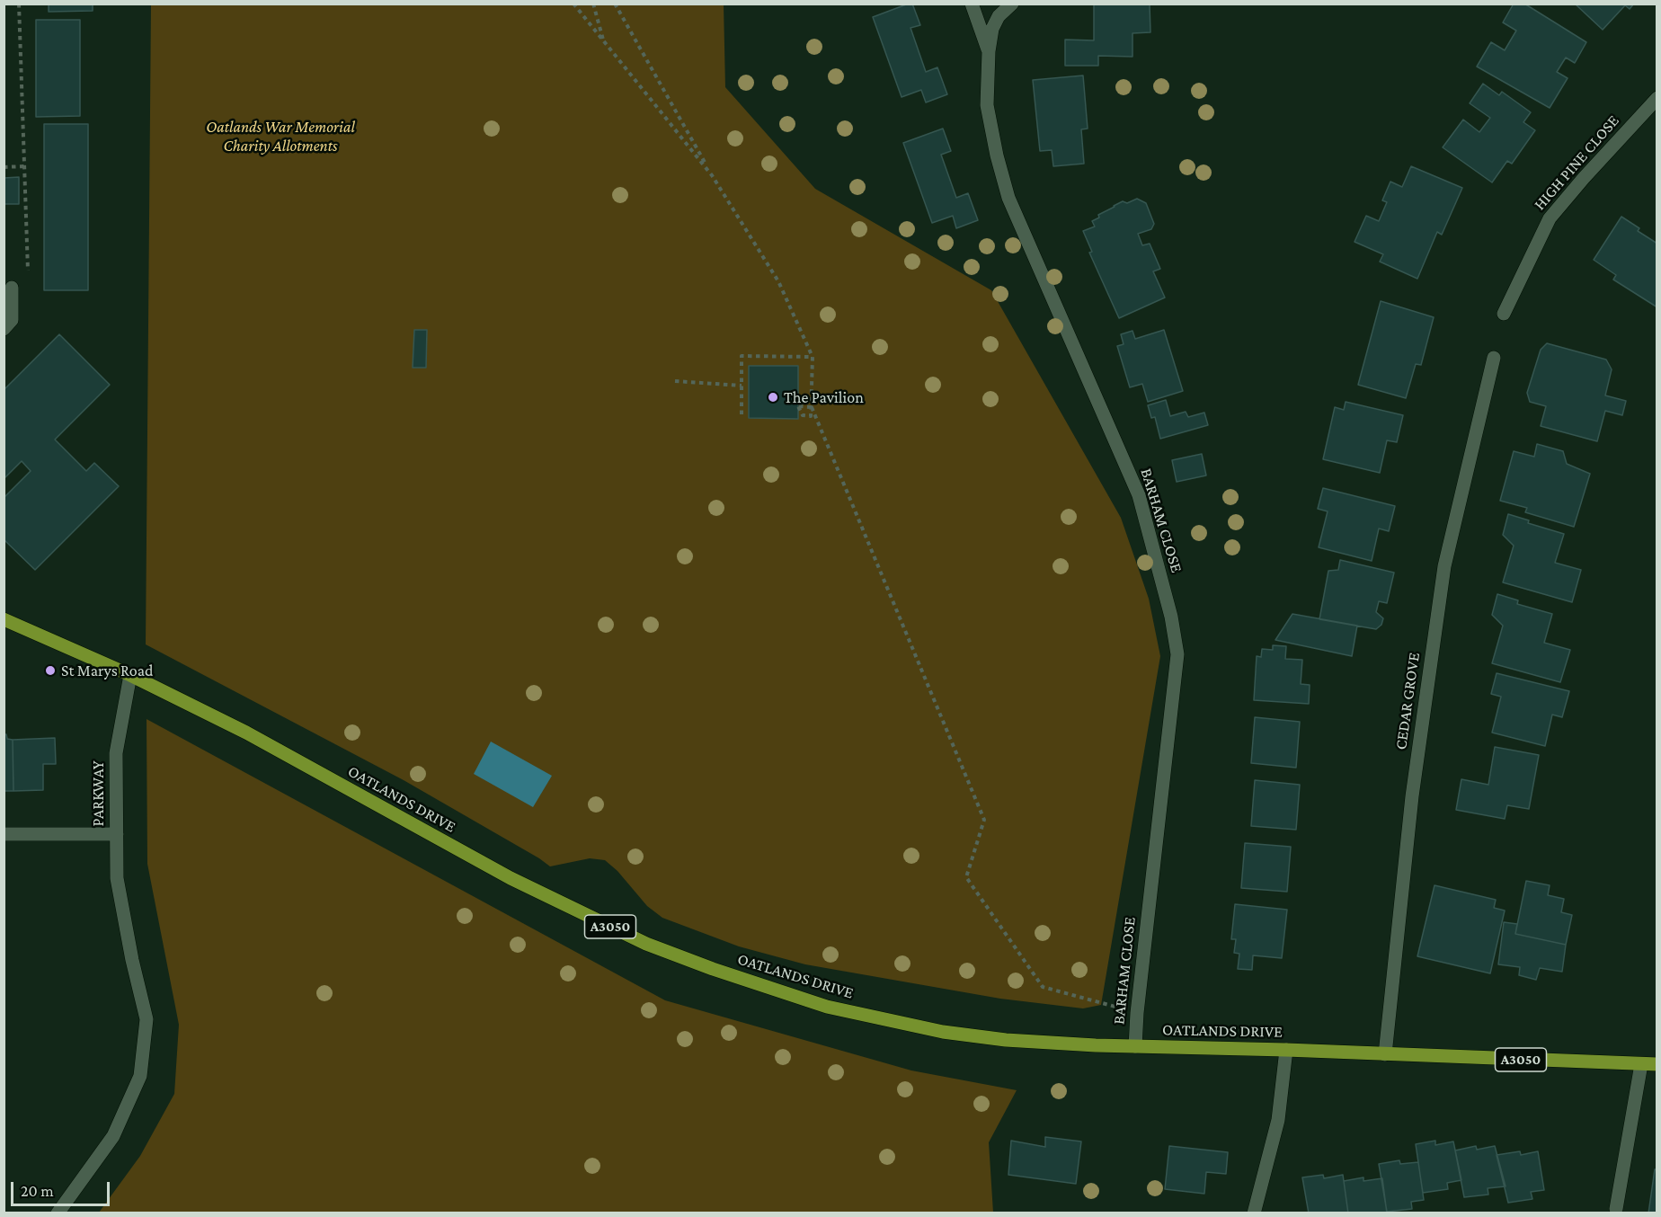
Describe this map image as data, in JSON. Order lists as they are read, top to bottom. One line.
{"streets":{"main road":["OATLANDS DRIVE","A3050"],"street":["HIGH PINE CLOSE","BARHAM CLOSE","CEDAR GROVE","PARKWAY"]},"crossings":[["BARHAM CLOSE","OATLANDS DRIVE"],["CEDAR GROVE","OATLANDS DRIVE"],["PARKWAY","OATLANDS DRIVE"]],"parks":["Oatlands War Memorial Charity Allotments"],"places":["The Pavilion","St Marys Road"],"scale_bar":"20 m"}
